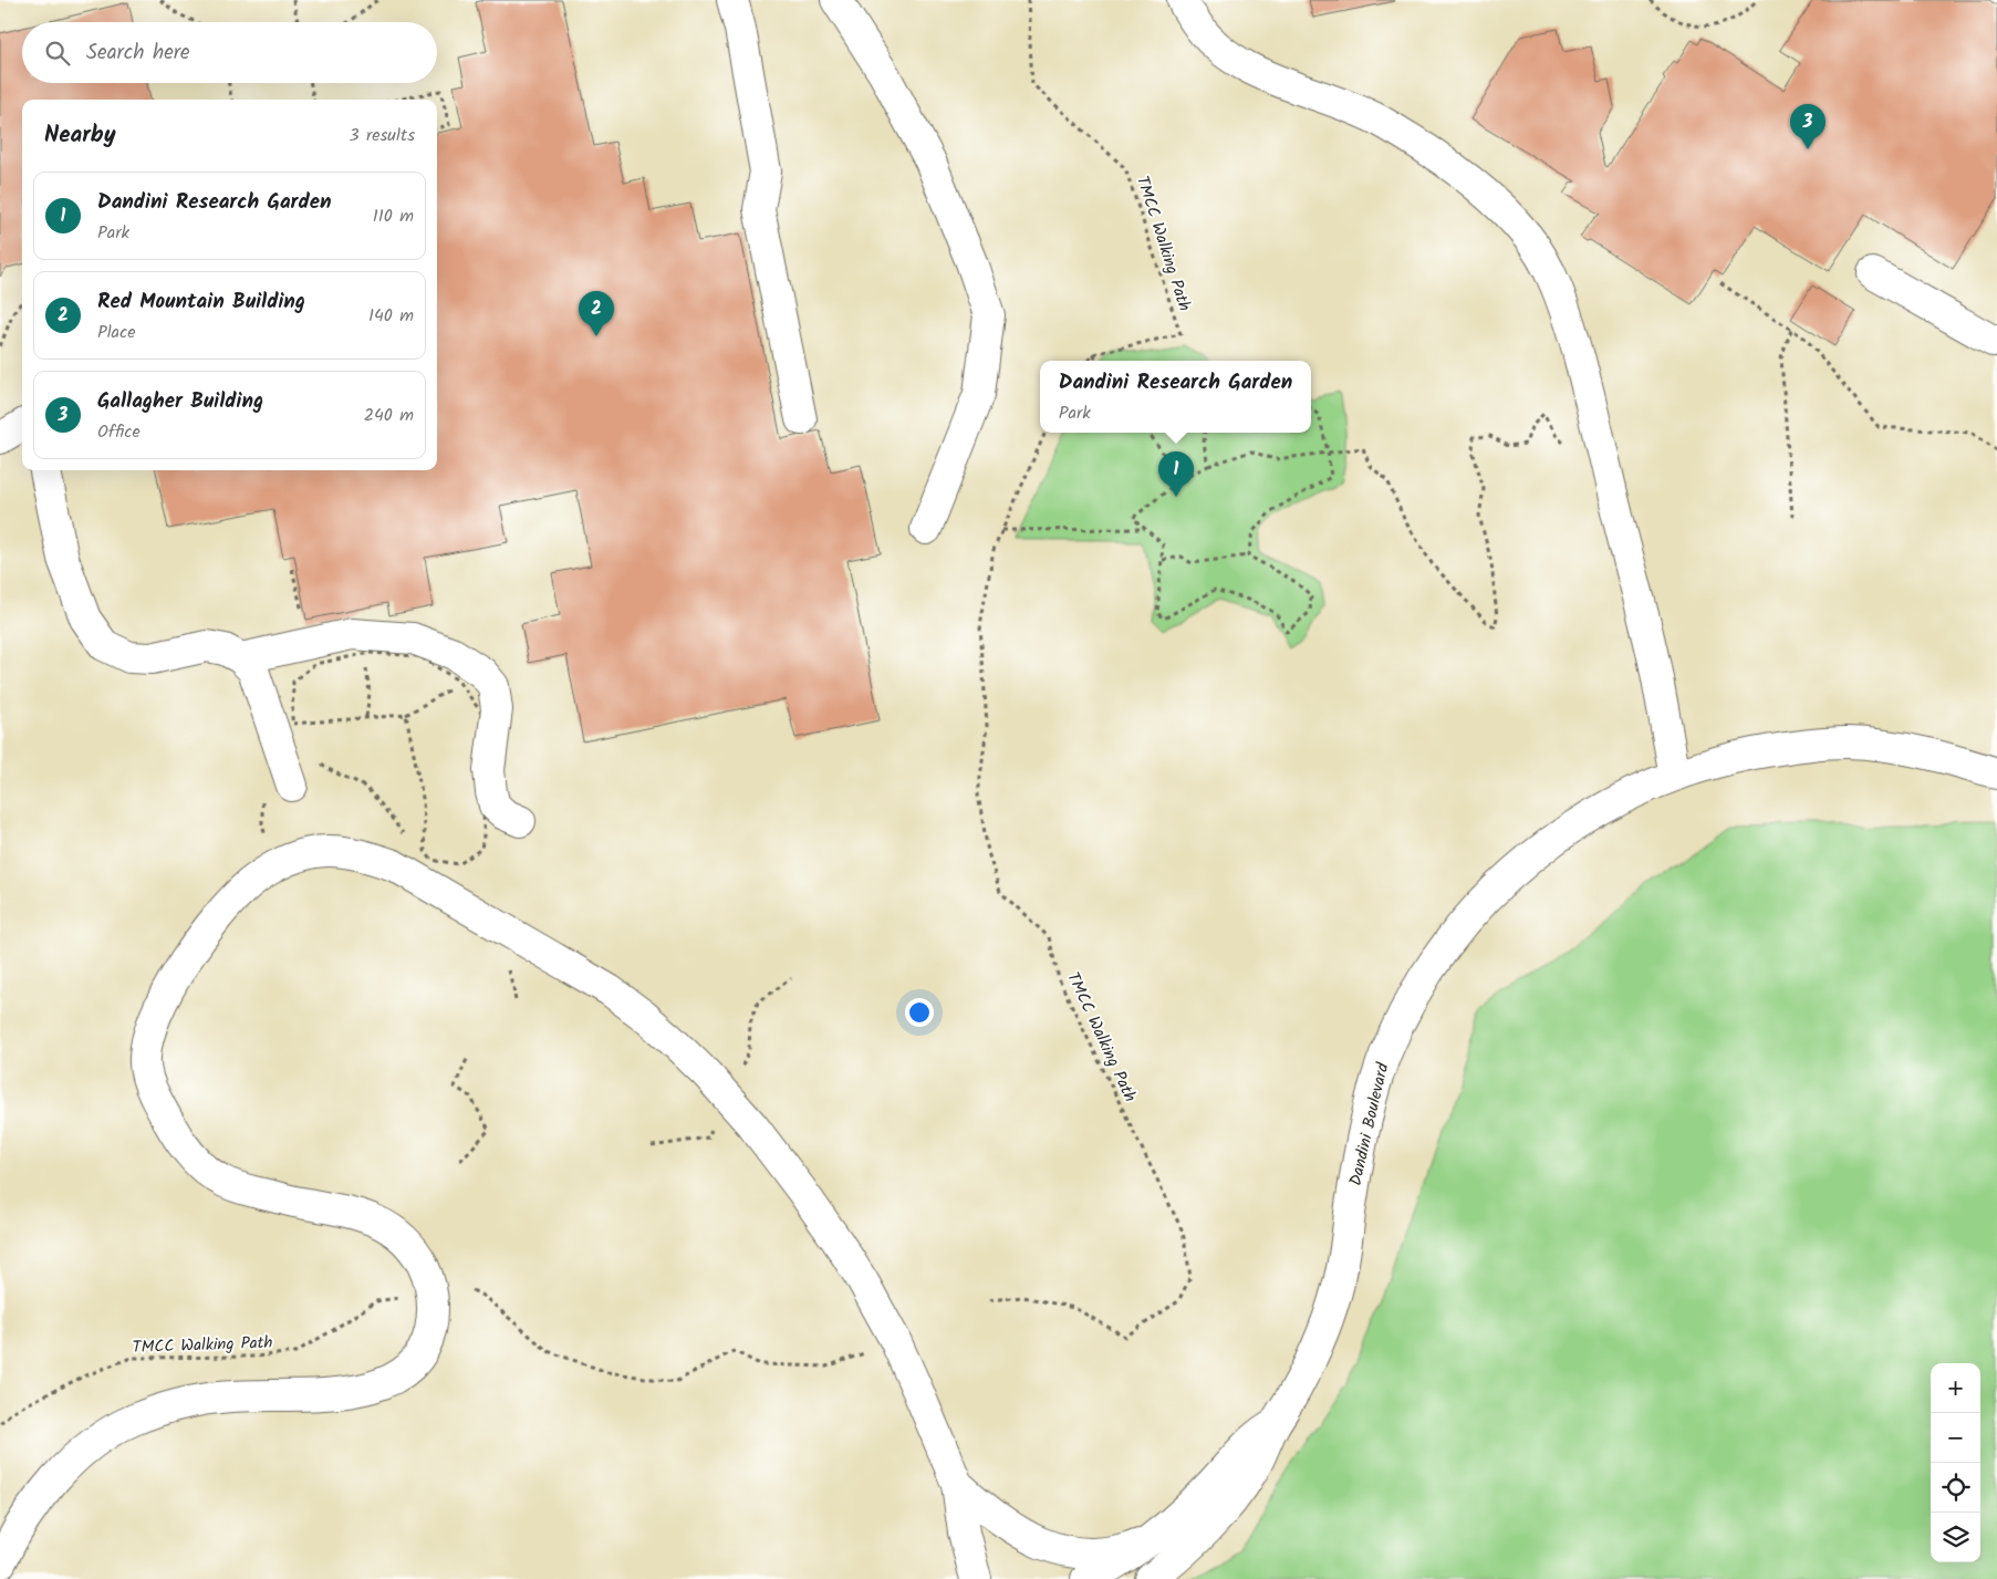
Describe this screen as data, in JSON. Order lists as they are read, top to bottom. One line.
{"streets":{"main road":["Dandini Boulevard"],"path":["TMCC Walking Path"]},"page":{"search":"Search here","heading":["Nearby","3 results"],"pins":["3","2","1"],"list":[{"mark":"1","name":"Dandini Research Garden","note":"Park","value":"110 m"},{"mark":"2","name":"Red Mountain Building","note":"Place","value":"140 m"},{"mark":"3","name":"Gallagher Building","note":"Office","value":"240 m"}],"popup":["Dandini Research Garden","Park"],"map_buttons":["+","−"]}}
